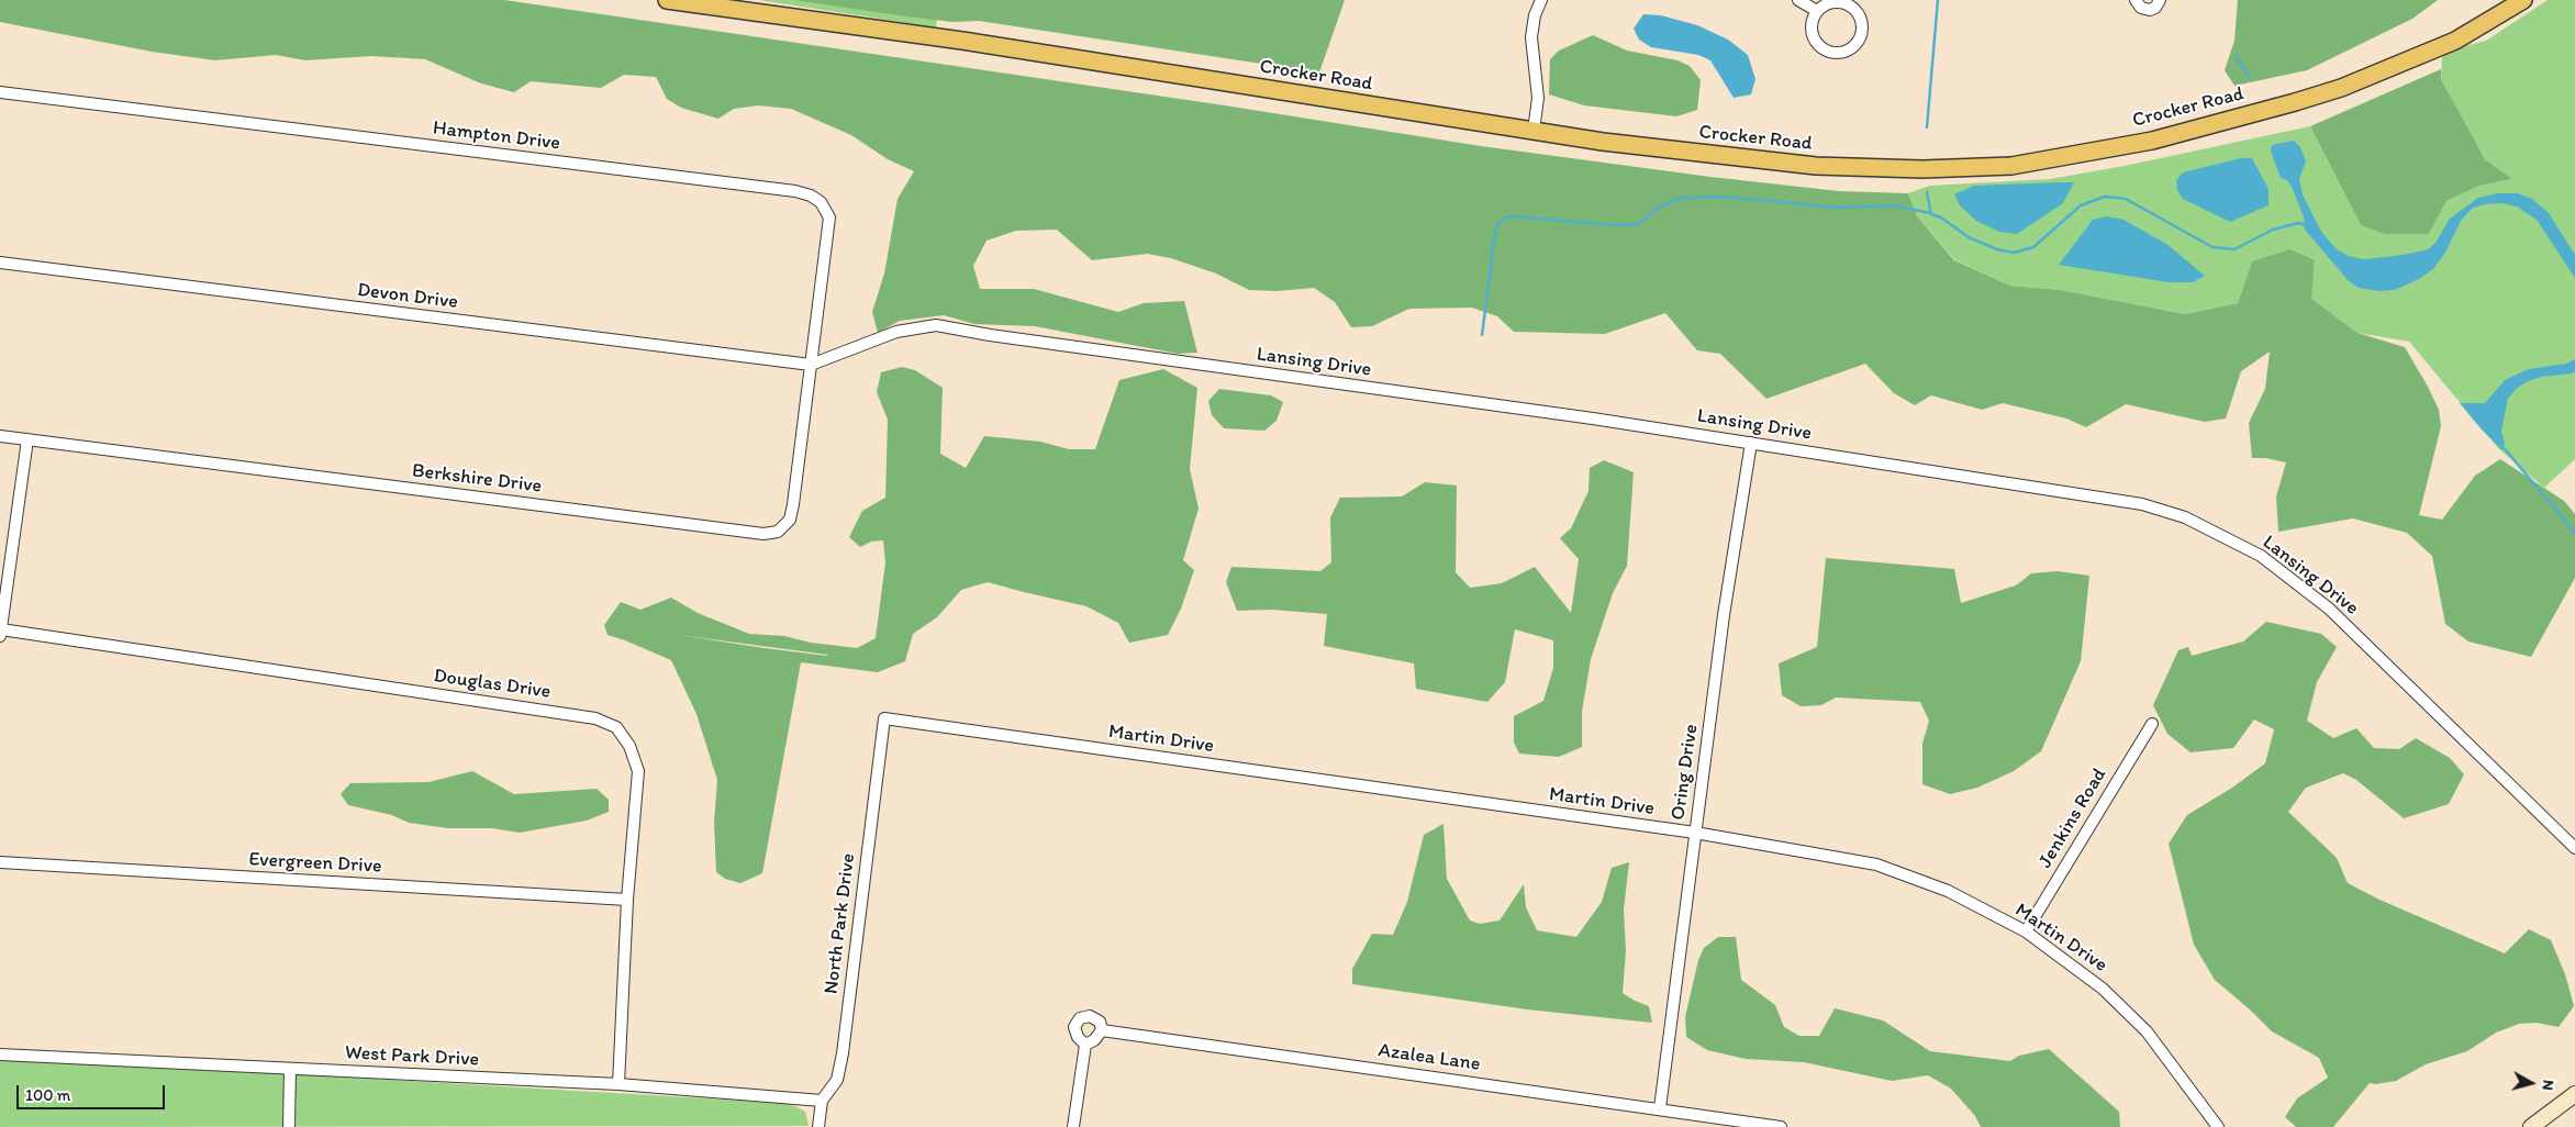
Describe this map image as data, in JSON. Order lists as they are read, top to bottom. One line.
{"streets":{"main road":["Crocker Road"],"street":["Hampton Drive","Devon Drive","Lansing Drive","Berkshire Drive","Douglas Drive","Martin Drive","Oring Drive","Jenkins Road","Evergreen Drive","North Park Drive","West Park Drive","Azalea Lane"]},"crossings":[["Hampton Drive","Devon Drive"],["Hampton Drive","Lansing Drive"],["Hampton Drive","Berkshire Drive"],["Devon Drive","Lansing Drive"],["Devon Drive","Berkshire Drive"],["Lansing Drive","Berkshire Drive"],["Lansing Drive","Oring Drive"],["Douglas Drive","Evergreen Drive"],["Douglas Drive","West Park Drive"],["Martin Drive","Oring Drive"],["Martin Drive","Jenkins Road"],["Martin Drive","North Park Drive"],["Oring Drive","Azalea Lane"],["North Park Drive","West Park Drive"]],"scale_bar":"100 m","north":"right"}
